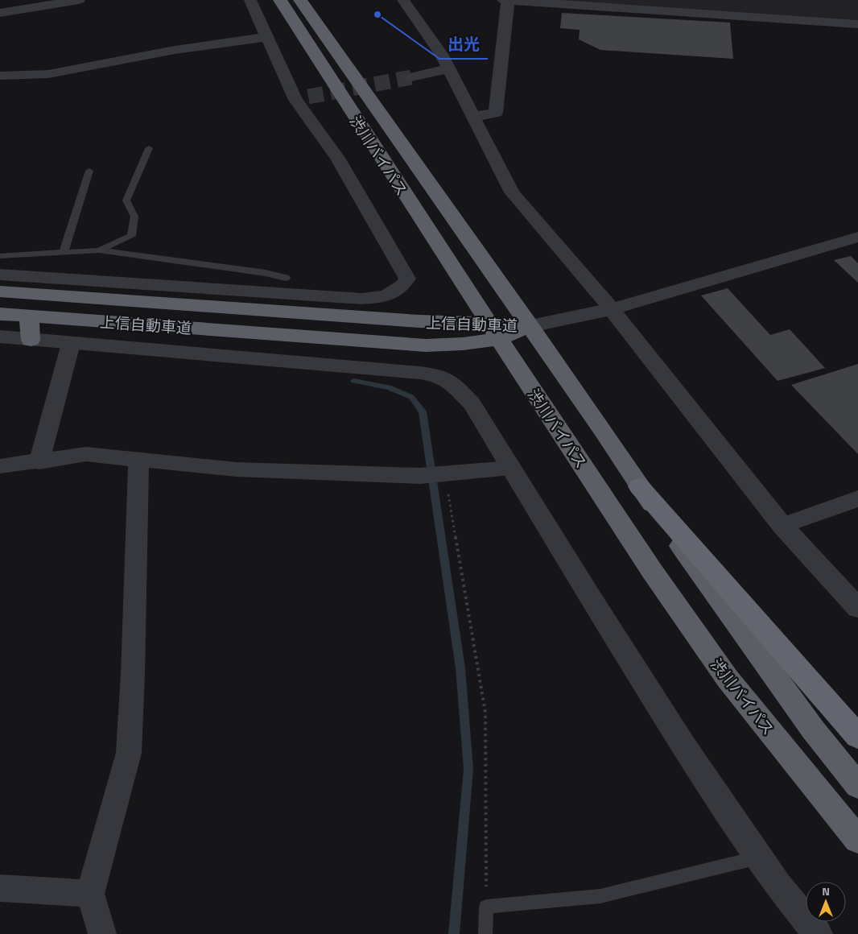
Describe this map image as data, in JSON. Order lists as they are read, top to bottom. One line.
{"streets":{"highway":["渋川バイパス","上信自動車道"]},"crossings":[["渋川バイパス","上信自動車道"]],"places":["出光"],"north":"top"}
